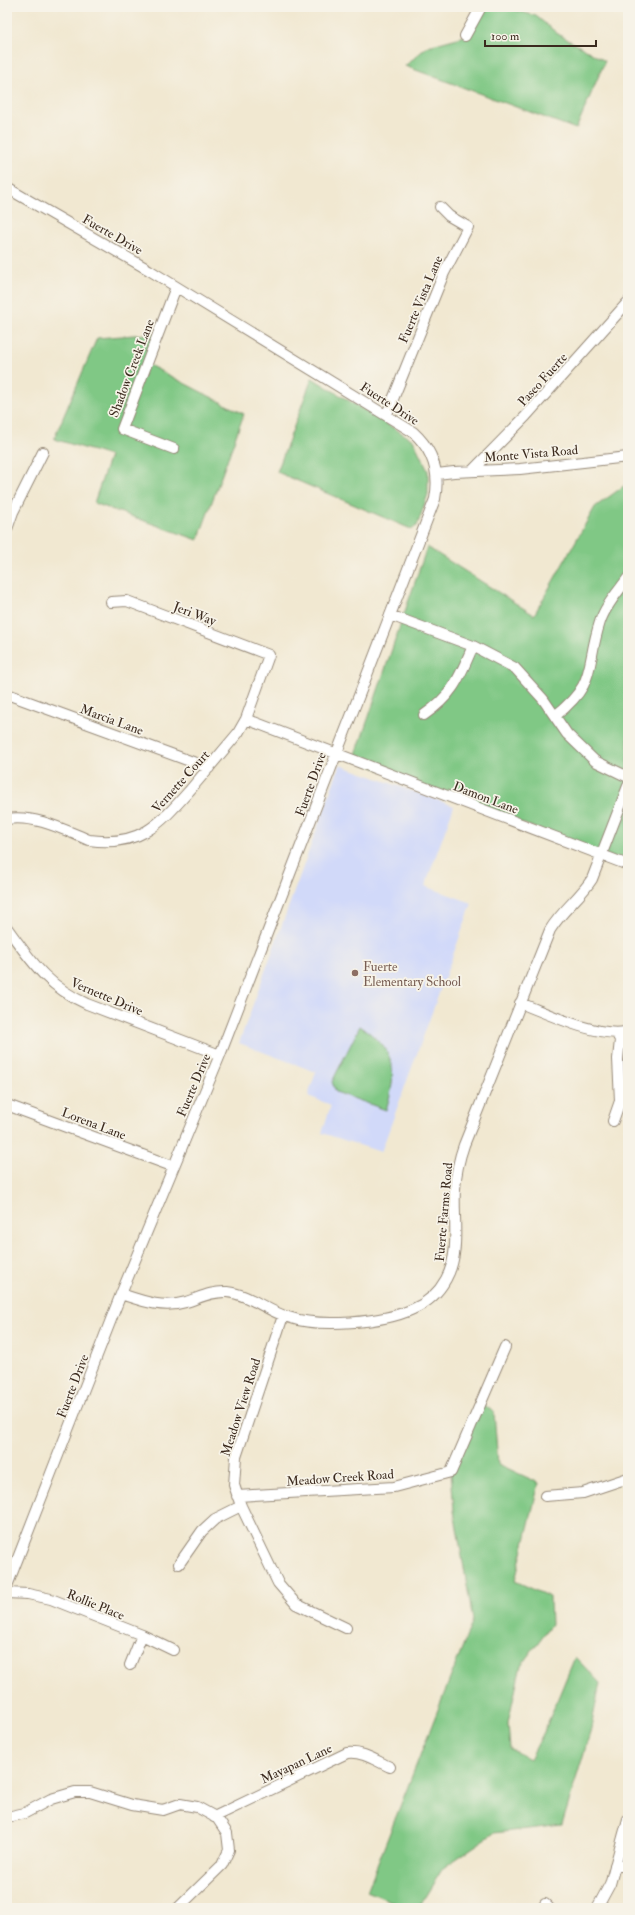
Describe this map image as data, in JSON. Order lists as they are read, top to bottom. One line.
{"streets":{"street":["Fuerte Drive","Fuerte Vista Lane","Shadow Creek Lane","Paseo Fuerte","Monte Vista Road","Jeri Way","Marcia Lane","Vernette Court","Damon Lane","Vernette Drive","Lorena Lane","Fuerte Farms Road","Meadow View Road","Meadow Creek Road","Rollie Place","Mayapan Lane"]},"crossings":[["Fuerte Drive","Fuerte Vista Lane"],["Fuerte Drive","Shadow Creek Lane"],["Fuerte Drive","Monte Vista Road"],["Fuerte Drive","Damon Lane"],["Fuerte Drive","Vernette Drive"],["Fuerte Drive","Lorena Lane"],["Fuerte Drive","Fuerte Farms Road"],["Paseo Fuerte","Monte Vista Road"],["Jeri Way","Vernette Court"],["Marcia Lane","Vernette Court"],["Damon Lane","Fuerte Farms Road"],["Fuerte Farms Road","Meadow View Road"],["Meadow View Road","Meadow Creek Road"]],"places":["Fuerte Elementary School"],"scale_bar":"100 m"}
